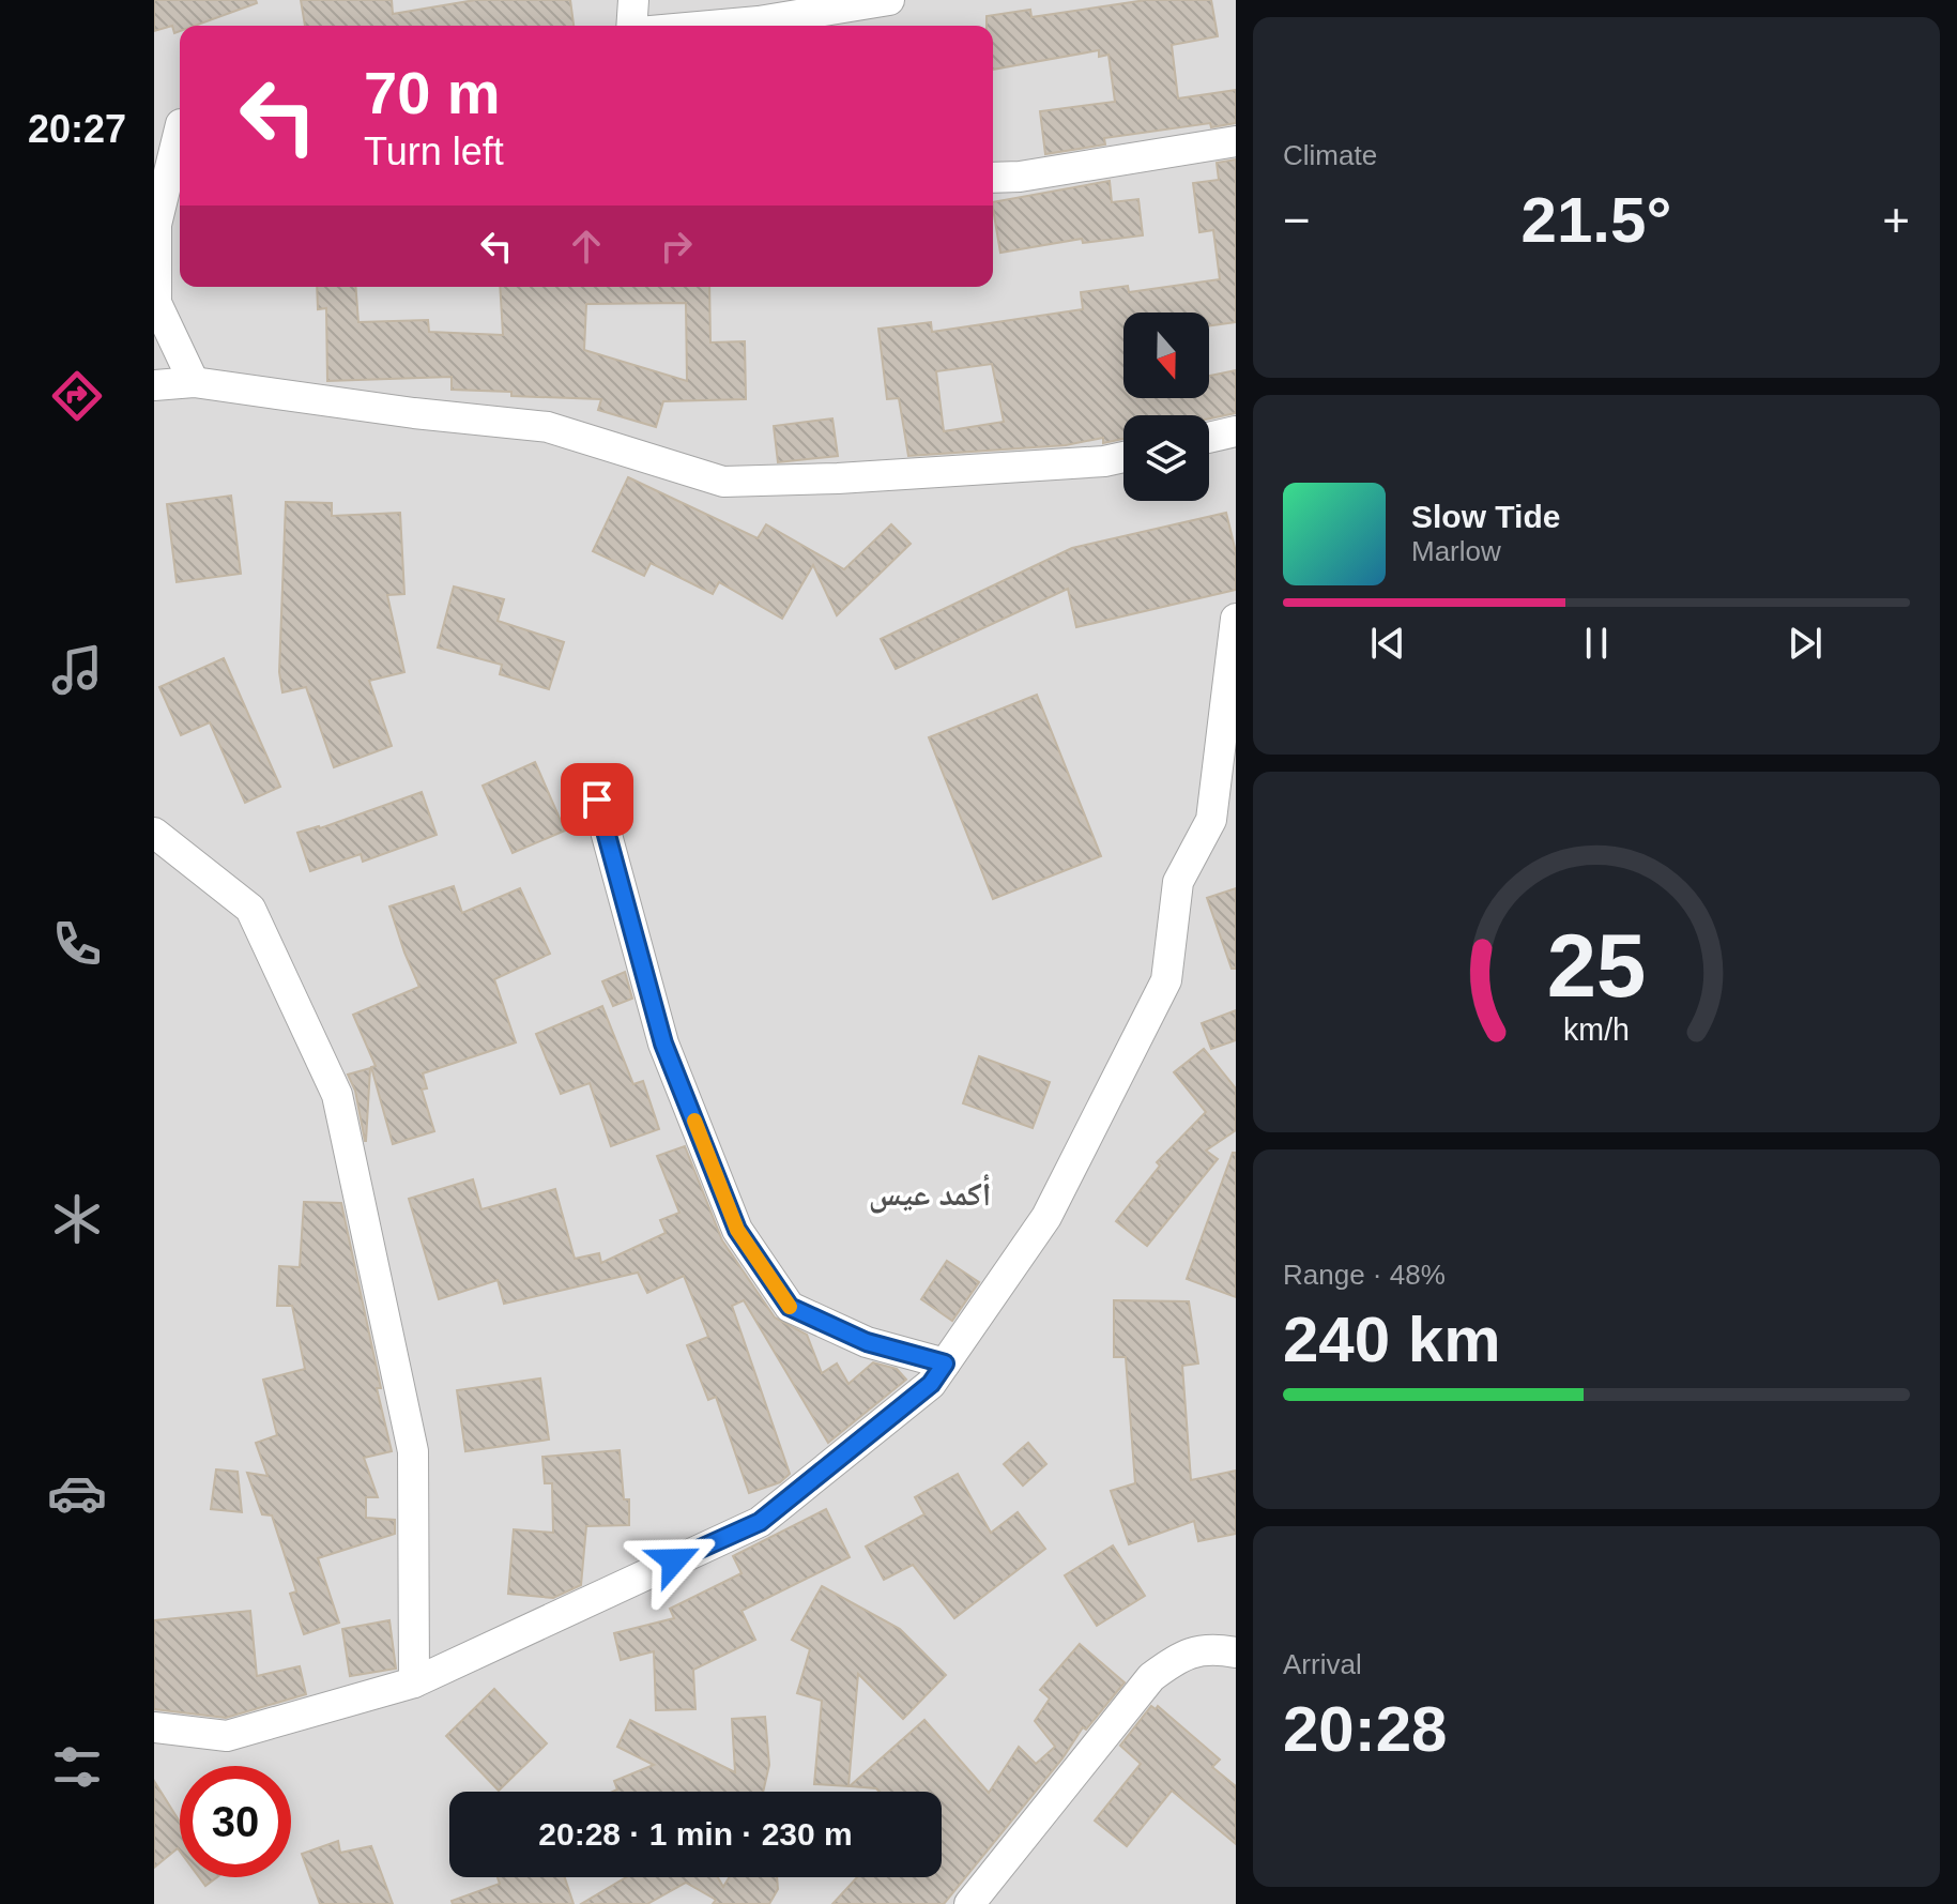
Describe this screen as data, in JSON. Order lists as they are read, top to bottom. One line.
{"districts":["أكمد عيس"],"north":"bottom","page":{"tabs":"20:27","tile":["Climate",["Range · 48%","240 km"],["Arrival","20:28"]],"turn":["70 m","Turn left"],"heat":["−","21.5°","+"],"song":["Slow Tide","Marlow"],"limit":"30","trip":"20:28 · 1 min · 230 m","gauge":["25","km/h"]}}
